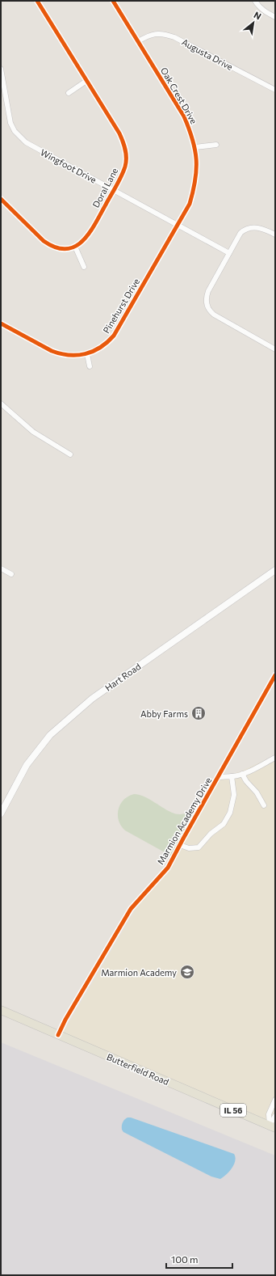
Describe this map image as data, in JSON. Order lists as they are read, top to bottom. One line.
{"streets":{"main road":["Butterfield Road","IL 56"],"street":["Augusta Drive","Oak Crest Drive","Wingfoot Drive","Doral Lane","Pinehurst Drive","Hart Road","Marmion Academy Drive"]},"crossings":[["Augusta Drive","Oak Crest Drive"],["Oak Crest Drive","Wingfoot Drive"],["Oak Crest Drive","Pinehurst Drive"],["Wingfoot Drive","Doral Lane"],["Wingfoot Drive","Pinehurst Drive"],["Marmion Academy Drive","Butterfield Road"]],"places":{"building":["Abby Farms"],"school or university":["Marmion Academy"]},"scale_bar":"100 m","north":"top right"}
